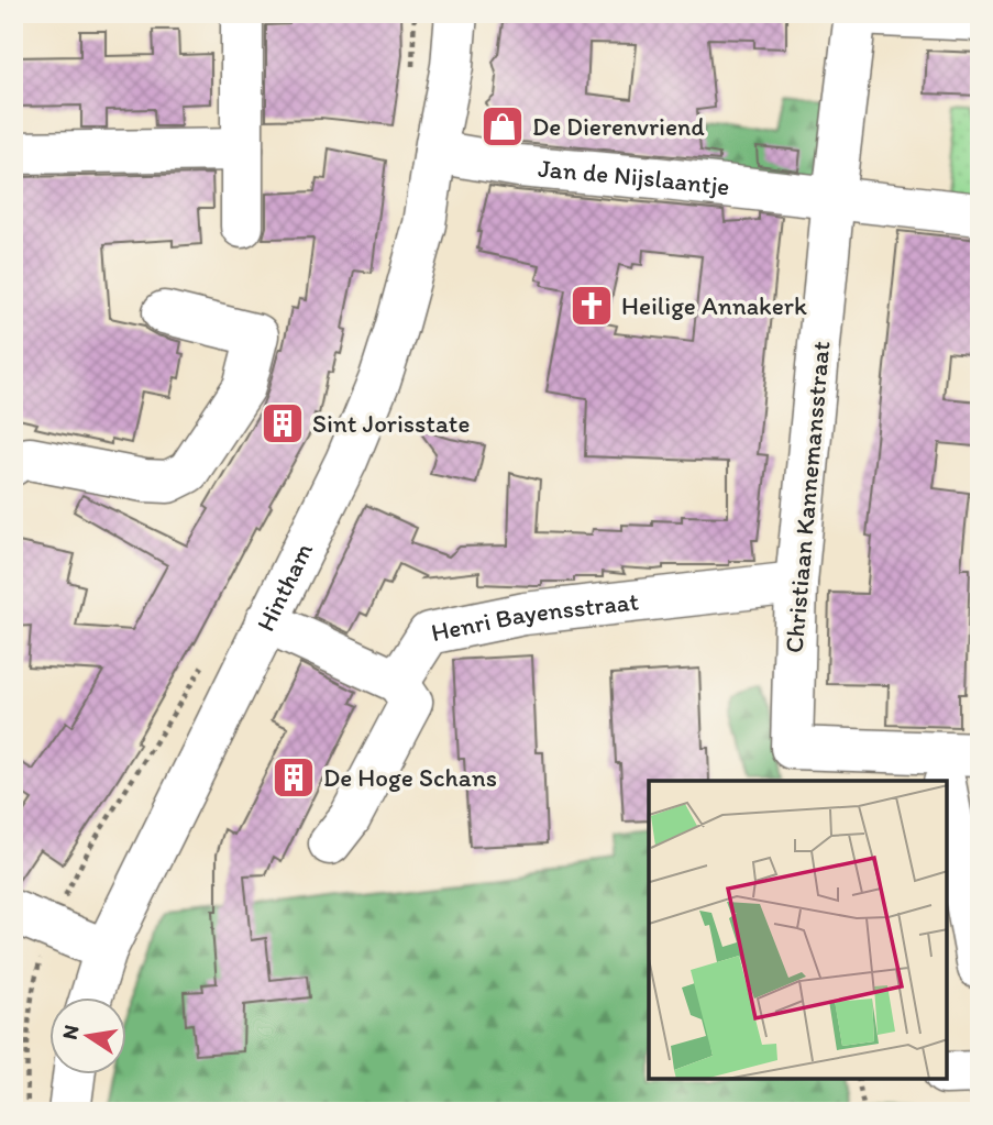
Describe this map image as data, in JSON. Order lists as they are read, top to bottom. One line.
{"streets":{"street":["Jan de Nijslaantje","Christiaan Kannemansstraat","Hintham","Henri Bayensstraat"]},"crossings":[["Jan de Nijslaantje","Christiaan Kannemansstraat"],["Jan de Nijslaantje","Hintham"],["Christiaan Kannemansstraat","Henri Bayensstraat"]],"places":{"shop":["De Dierenvriend"],"church":["Heilige Annakerk"],"building":["Sint Jorisstate","De Hoge Schans"]},"north":"left"}
